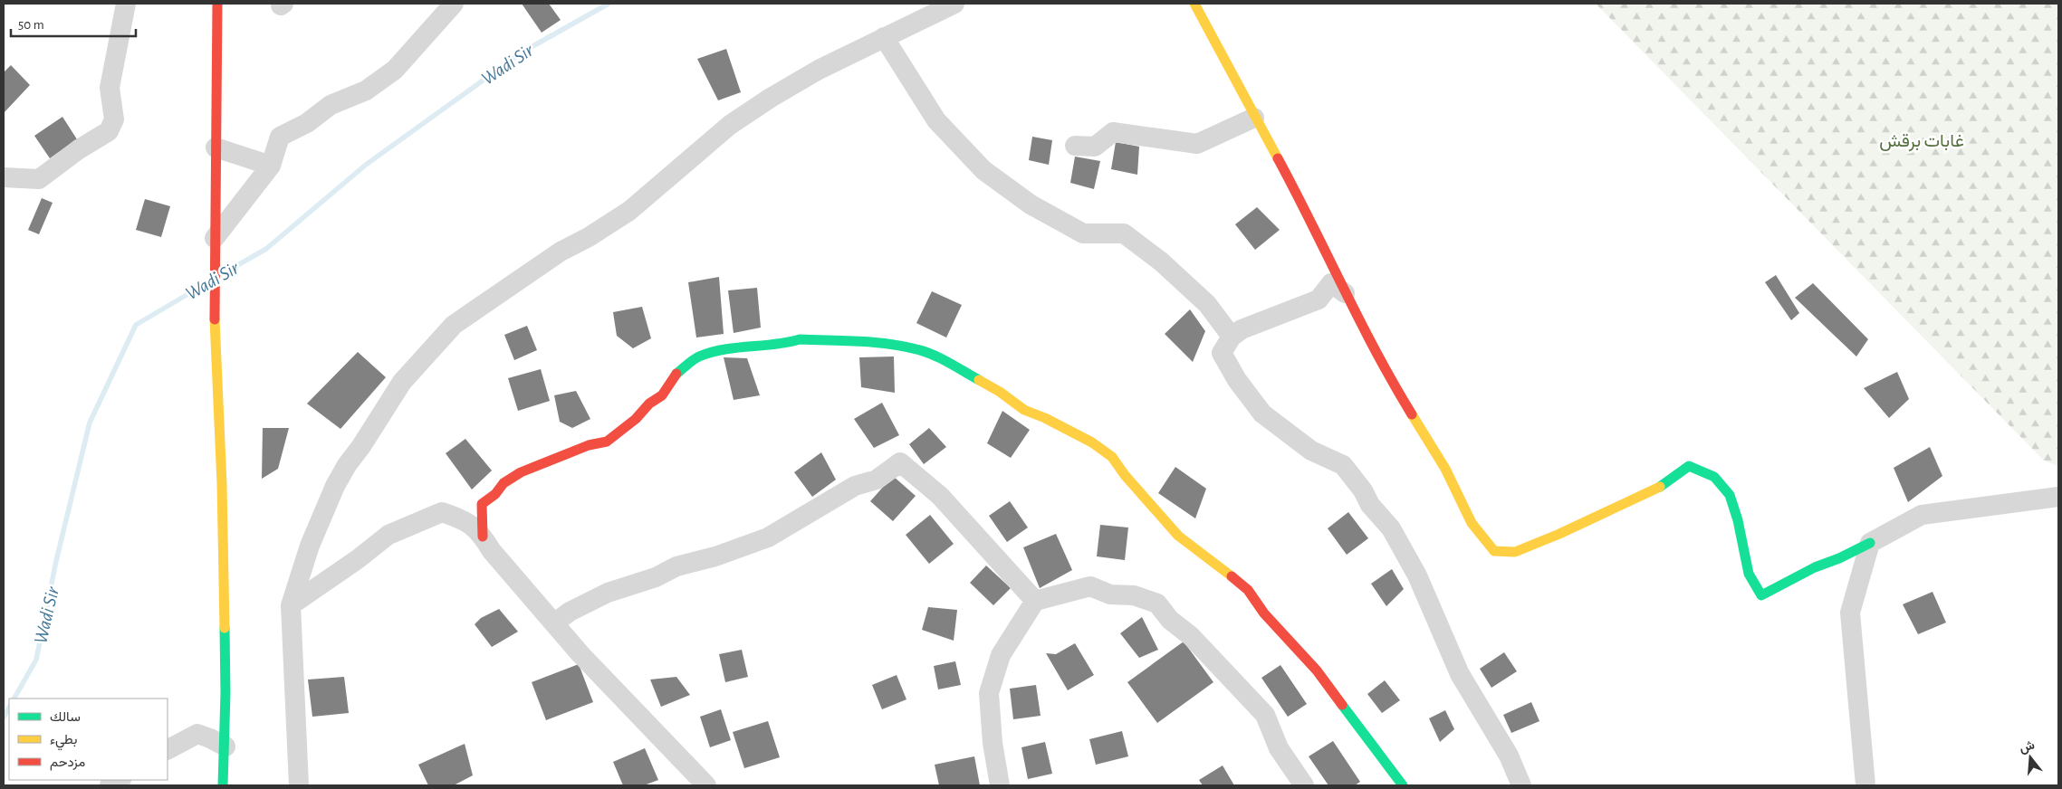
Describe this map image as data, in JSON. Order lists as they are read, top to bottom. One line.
{"water":["Wadi Sir"],"parks":["غابات برقش"],"legend":["سالك","بطيء","مزدحم"],"scale_bar":"50 m","north":"top"}
